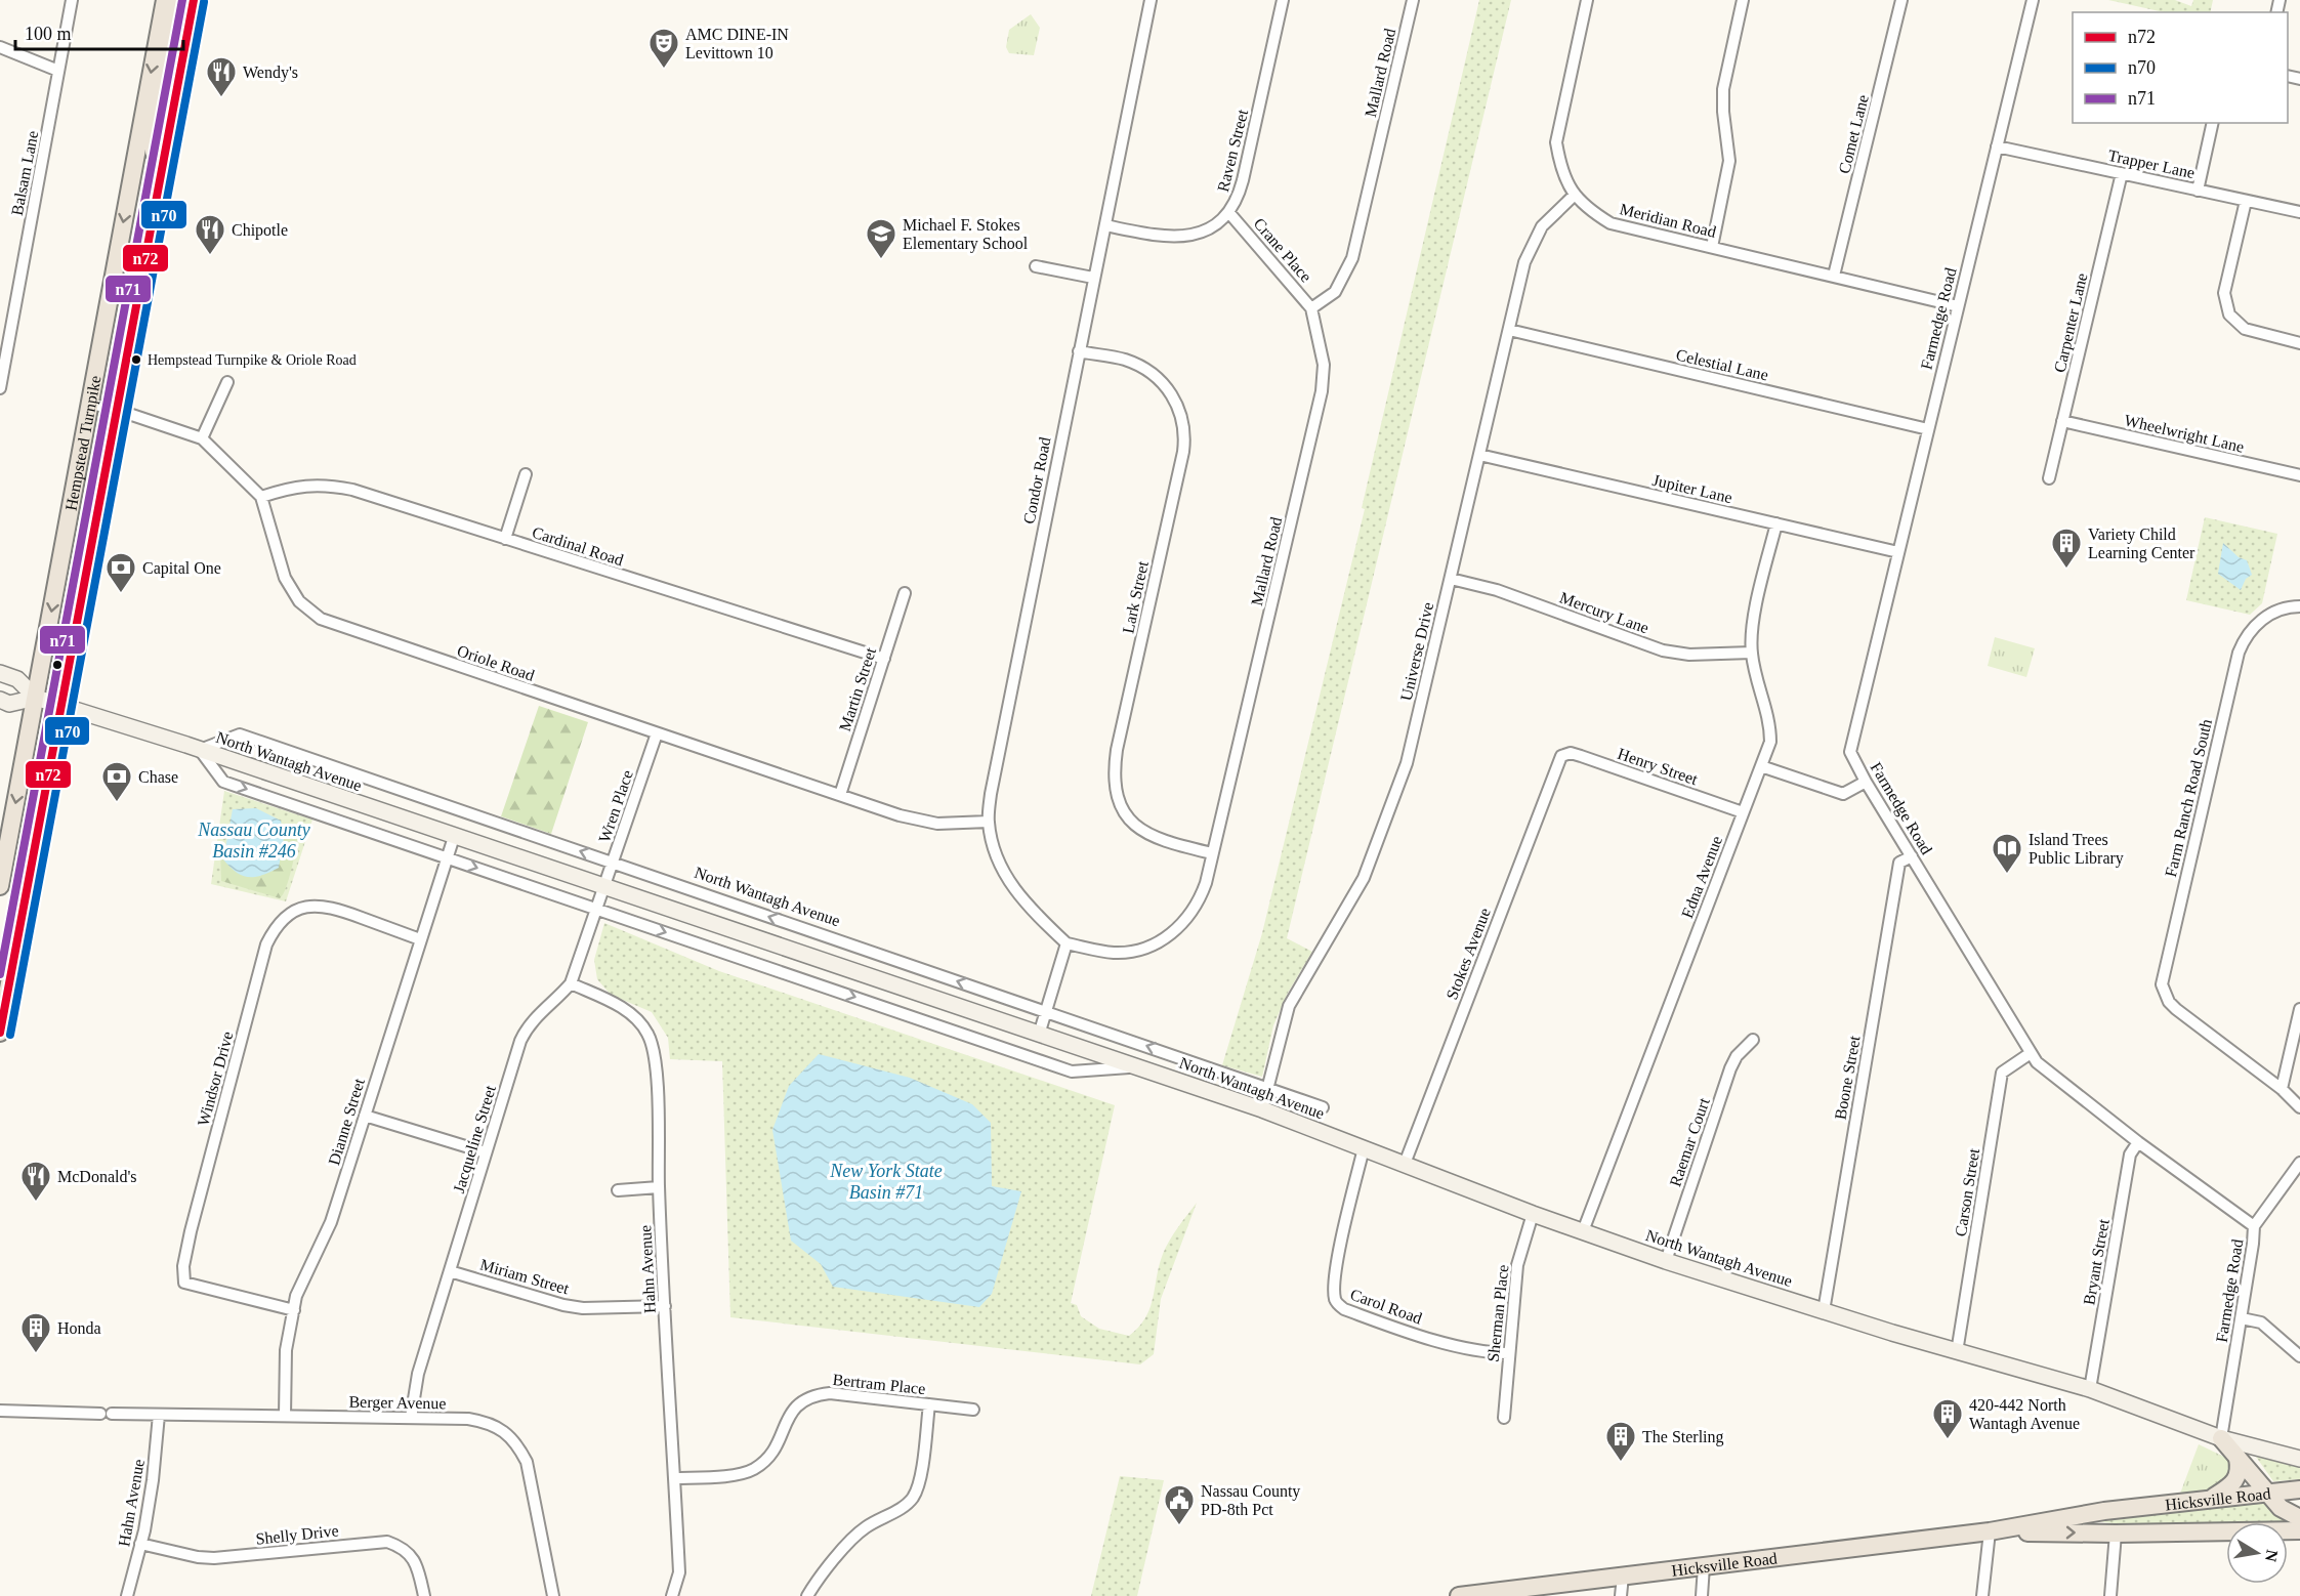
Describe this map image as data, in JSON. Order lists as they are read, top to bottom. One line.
{"streets":{"main road":["Hempstead Turnpike","North Wantagh Avenue","Hicksville Road"],"street":["Mallard Road","Comet Lane","Raven Street","Trapper Lane","Balsam Lane","Meridian Road","Crane Place","Farmedge Road","Carpenter Lane","Celestial Lane","Wheelwright Lane","Condor Road","Jupiter Lane","Cardinal Road","Lark Street","Mercury Lane","Universe Drive","Oriole Road","Martin Street","Henry Street","Farm Ranch Road South","Wren Place","Edna Avenue","Stokes Avenue","Boone Street","Windsor Drive","Dianne Street","Jacqueline Street","Raemar Court","Carson Street","Bryant Street","Hahn Avenue","Miriam Street","Carol Road","Sherman Place","Bertram Place","Berger Avenue","Shelly Drive"]},"crossings":[["Mallard Road","Crane Place"],["Mallard Road","Condor Road"],["Mallard Road","Lark Street"],["Comet Lane","Meridian Road"],["Raven Street","Crane Place"],["Raven Street","Condor Road"],["Trapper Lane","Farmedge Road"],["Trapper Lane","Carpenter Lane"],["Meridian Road","Farmedge Road"],["Meridian Road","Universe Drive"],["Farmedge Road","Celestial Lane"],["Farmedge Road","Jupiter Lane"],["Farmedge Road","North Wantagh Avenue"],["Farmedge Road","Boone Street"],["Farmedge Road","Carson Street"],["Farmedge Road","Bryant Street"],["Carpenter Lane","Wheelwright Lane"],["Celestial Lane","Universe Drive"],["Hempstead Turnpike","Oriole Road"],["Hempstead Turnpike","North Wantagh Avenue"],["Condor Road","Lark Street"],["Condor Road","Oriole Road"],["Jupiter Lane","Universe Drive"],["Jupiter Lane","Edna Avenue"],["Cardinal Road","Oriole Road"],["Cardinal Road","Martin Street"],["Mercury Lane","Universe Drive"],["Mercury Lane","Edna Avenue"],["Universe Drive","North Wantagh Avenue"],["Oriole Road","Martin Street"],["Oriole Road","Wren Place"],["North Wantagh Avenue","Wren Place"],["North Wantagh Avenue","Edna Avenue"],["North Wantagh Avenue","Stokes Avenue"],["North Wantagh Avenue","Boone Street"],["North Wantagh Avenue","Dianne Street"],["North Wantagh Avenue","Jacqueline Street"],["North Wantagh Avenue","Raemar Court"],["North Wantagh Avenue","Carson Street"],["North Wantagh Avenue","Bryant Street"],["North Wantagh Avenue","Carol Road"],["North Wantagh Avenue","Sherman Place"],["Henry Street","Edna Avenue"],["Henry Street","Stokes Avenue"],["Wren Place","Jacqueline Street"],["Windsor Drive","Dianne Street"],["Dianne Street","Berger Avenue"],["Jacqueline Street","Hahn Avenue"],["Jacqueline Street","Miriam Street"],["Jacqueline Street","Berger Avenue"],["Hahn Avenue","Miriam Street"],["Hahn Avenue","Bertram Place"],["Hahn Avenue","Berger Avenue"],["Hahn Avenue","Shelly Drive"],["Carol Road","Sherman Place"]],"water":["Nassau County Basin #246","New York State Basin #71"],"places":{"theatre":["AMC DINE-IN Levittown 10"],"restaurant":["Wendy's","Chipotle","McDonald's"],"school or university":["Michael F. Stokes Elementary School"],"other":["Hempstead Turnpike & Oriole Road"],"building":["Variety Child Learning Center","Honda","420-442 North Wantagh Avenue","The Sterling"],"bank":["Capital One","Chase"],"library":["Island Trees Public Library"],"public building":["Nassau County PD-8th Pct"]},"lines":["transit line n72","transit line n71","transit line n70"],"legend":["n72","n70","n71"],"scale_bar":"100 m","north":"right"}
